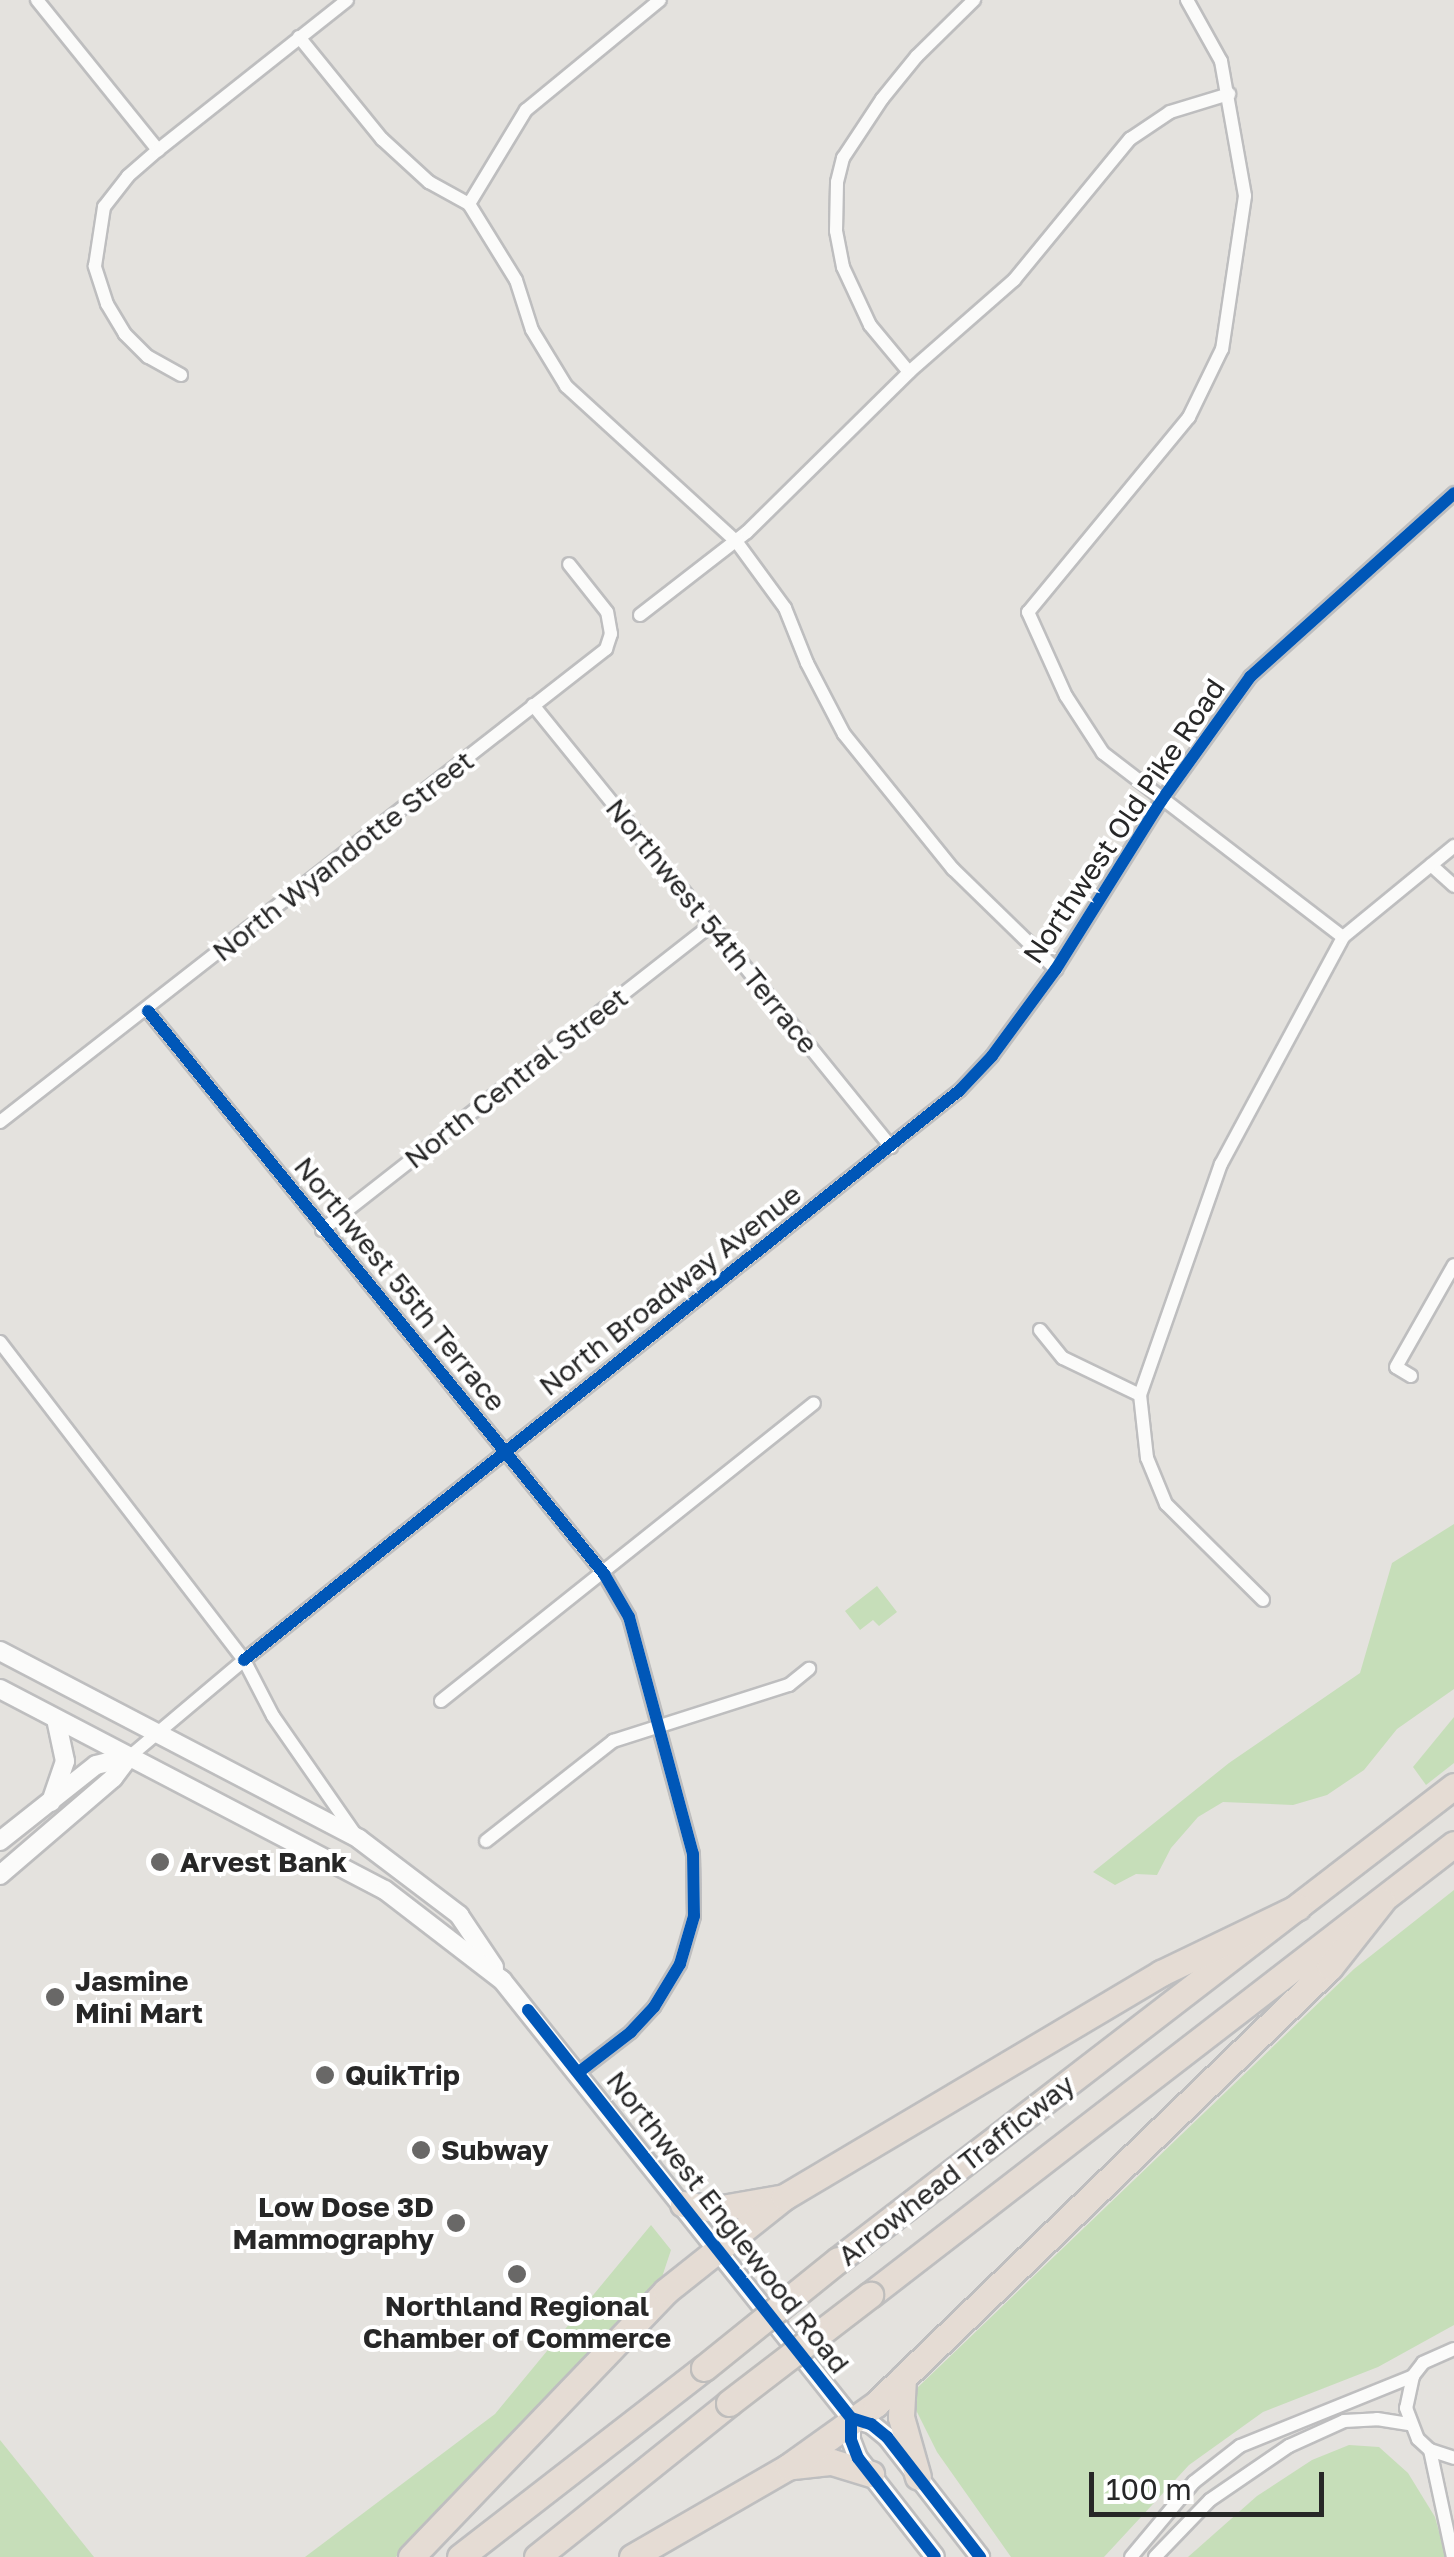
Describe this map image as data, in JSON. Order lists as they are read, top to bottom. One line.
{"streets":{"highway":["Arrowhead Trafficway"],"main road":["North Broadway Avenue","Northwest Englewood Road"],"street":["Northwest Old Pike Road","North Wyandotte Street","Northwest 54th Terrace","North Central Street","Northwest 55th Terrace"]},"crossings":[["Northwest Old Pike Road","Northwest 54th Terrace"],["Northwest Old Pike Road","North Broadway Avenue"],["North Wyandotte Street","Northwest 54th Terrace"],["North Wyandotte Street","Northwest 55th Terrace"],["Northwest 54th Terrace","North Central Street"],["Northwest 54th Terrace","North Broadway Avenue"],["North Central Street","Northwest 55th Terrace"],["Northwest 55th Terrace","North Broadway Avenue"],["Northwest 55th Terrace","Northwest Englewood Road"],["North Broadway Avenue","Northwest Englewood Road"]],"places":["Arvest Bank","Jasmine Mini Mart","QuikTrip","Subway","Low Dose 3D Mammography","Northland Regional Chamber of Commerce"],"scale_bar":"100 m"}
